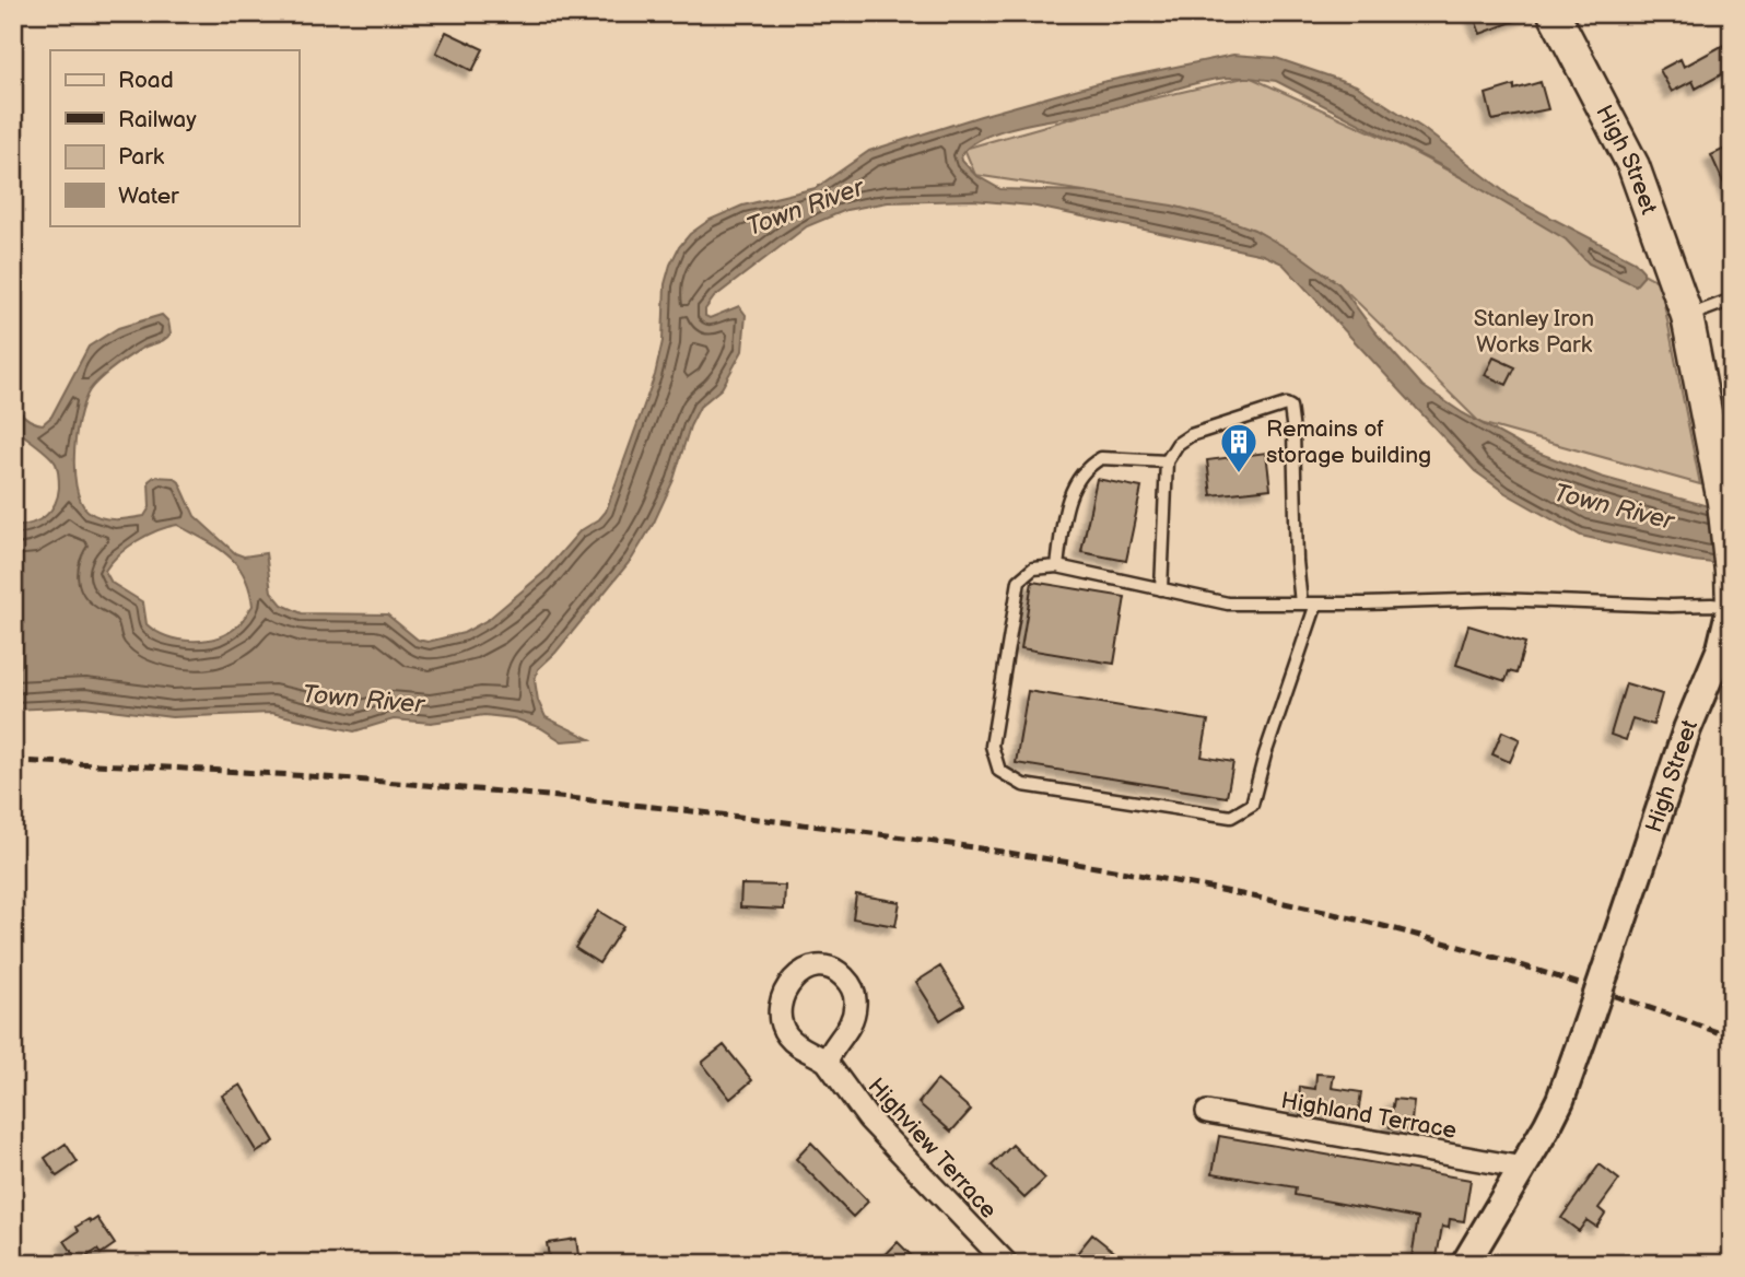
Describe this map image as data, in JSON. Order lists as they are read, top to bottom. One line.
{"streets":{"main road":["High Street"],"street":["Highland Terrace","Highview Terrace"]},"crossings":[["High Street","Highland Terrace"]],"water":["Town River"],"parks":["Stanley Iron Works Park"],"places":{"building":["Remains of storage building"]},"legend":["Road","Railway","Park","Water"]}
